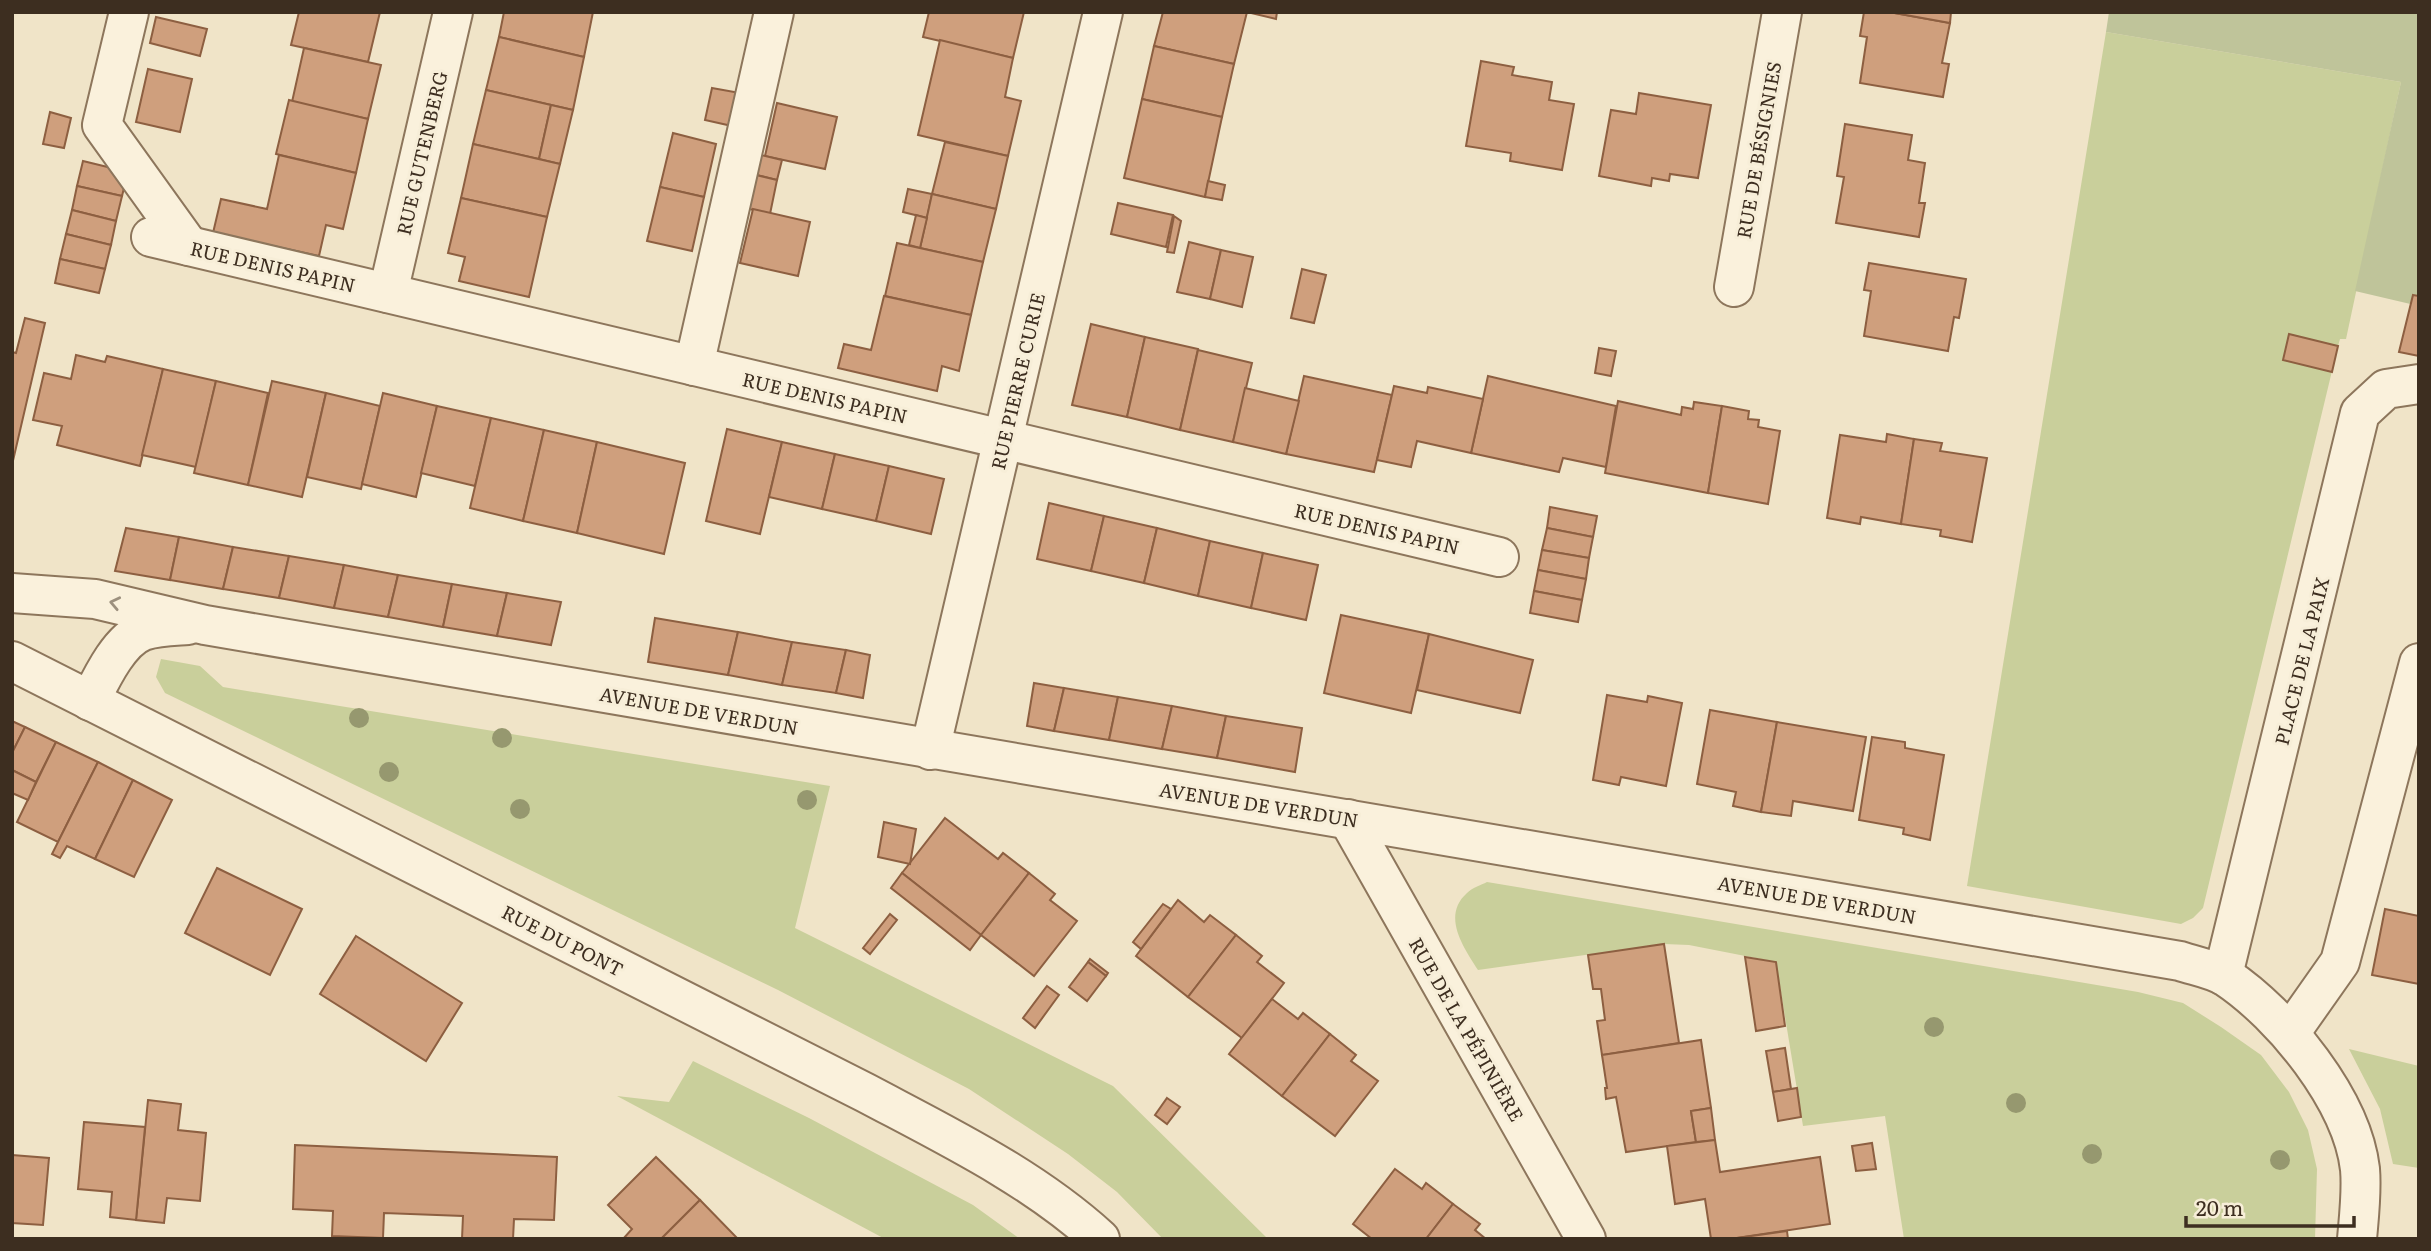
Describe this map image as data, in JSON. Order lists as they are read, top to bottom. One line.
{"streets":{"street":["RUE DE BÉSIGNIES","RUE GUTENBERG","RUE DENIS PAPIN","RUE PIERRE CURIE","PLACE DE LA PAIX","AVENUE DE VERDUN","RUE DU PONT","RUE DE LA PÉPINIÈRE"]},"crossings":[["RUE GUTENBERG","RUE DENIS PAPIN"],["RUE DENIS PAPIN","RUE PIERRE CURIE"],["RUE PIERRE CURIE","AVENUE DE VERDUN"],["PLACE DE LA PAIX","AVENUE DE VERDUN"],["AVENUE DE VERDUN","RUE DU PONT"],["AVENUE DE VERDUN","RUE DE LA PÉPINIÈRE"]],"scale_bar":"20 m"}
